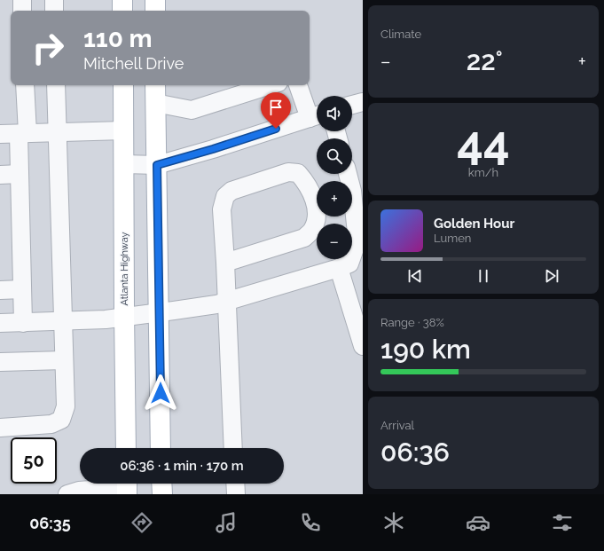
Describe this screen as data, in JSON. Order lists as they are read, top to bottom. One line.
{"streets":{"main road":["Atlanta Highway"]},"page":{"tile":["Climate",["44","km/h"],["Range · 38%","190 km"],["Arrival","06:36"]],"turn":["110 m","Mitchell Drive"],"heat":["−","22°","+"],"map_buttons":["+","−"],"song":["Golden Hour","Lumen"],"limit":"50","trip":"06:36 · 1 min · 170 m","tabs":"06:35"}}
